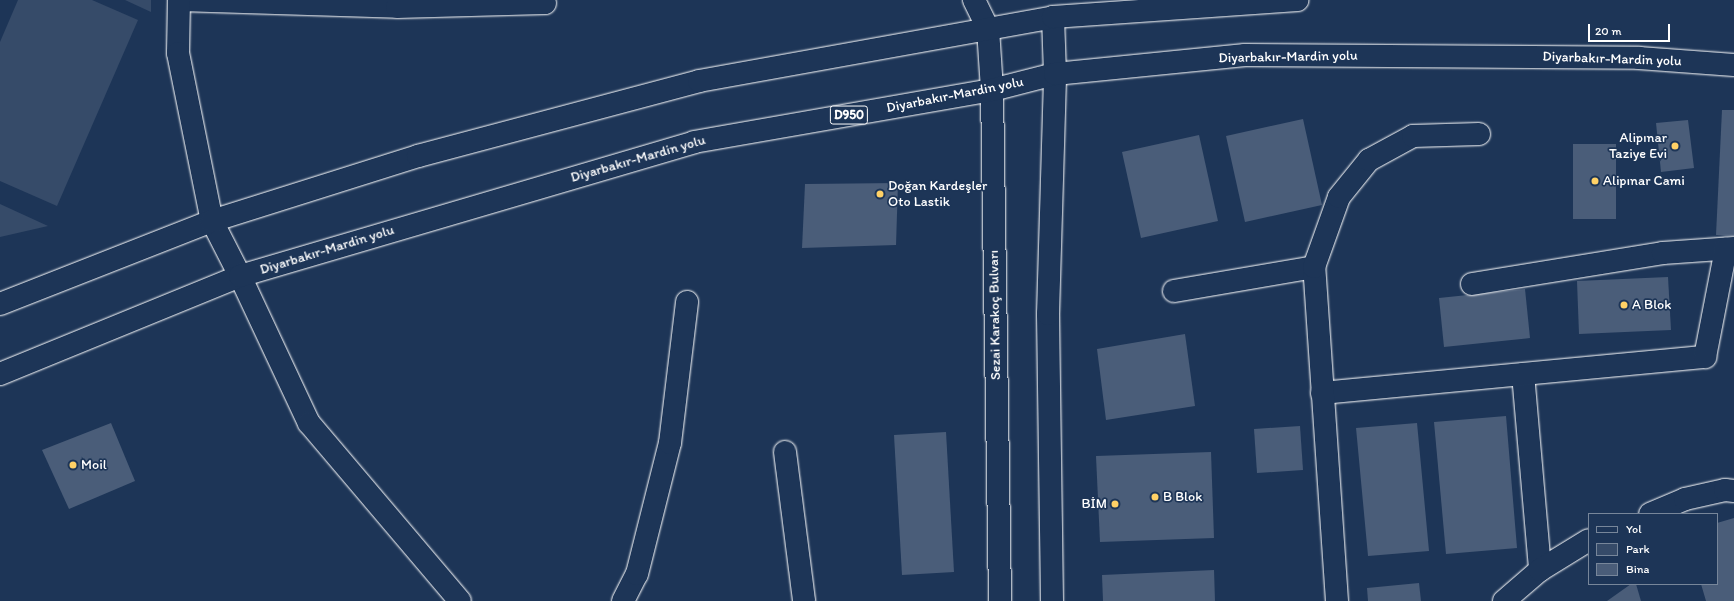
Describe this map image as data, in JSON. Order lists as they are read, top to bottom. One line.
{"streets":{"main road":["Diyarbakır-Mardin yolu","D950","Sezai Karakoç Bulvarı"]},"crossings":[["Diyarbakır-Mardin yolu","Sezai Karakoç Bulvarı"]],"places":["Alipınar Taziye Evi","Alipınar Cami","Doğan Kardeşler Oto Lastik","A Blok","Moil","B Blok","BİM"],"legend":["Yol","Park","Bina"],"scale_bar":"20 m"}
